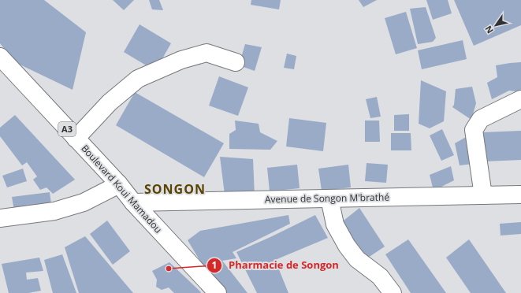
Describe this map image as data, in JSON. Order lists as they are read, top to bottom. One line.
{"streets":{"street":["A3","Boulevard Koui Mamadou","Avenue de Songon M'brathé"]},"crossings":[["Boulevard Koui Mamadou","Avenue de Songon M'brathé"]],"districts":["SONGON"],"places":["Pharmacie de Songon"],"north":"bottom left"}
